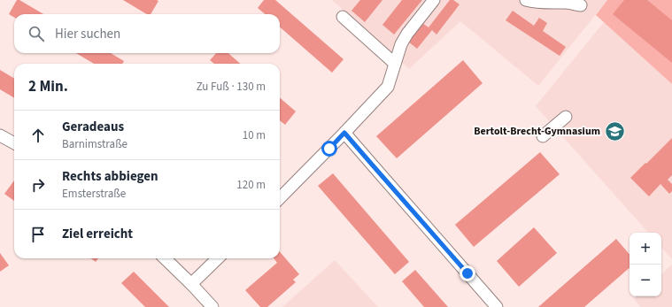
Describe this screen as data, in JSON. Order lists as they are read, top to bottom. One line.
{"places":{"school or university":["Bertolt-Brecht-Gymnasium"]},"page":{"search":"Hier suchen","heading":["2 Min.","Zu Fuß · 130 m"],"list":[["Geradeaus","Barnimstraße","10 m"],["Rechts abbiegen","Emsterstraße","120 m"],"Ziel erreicht"],"map_buttons":["+","−"]}}
